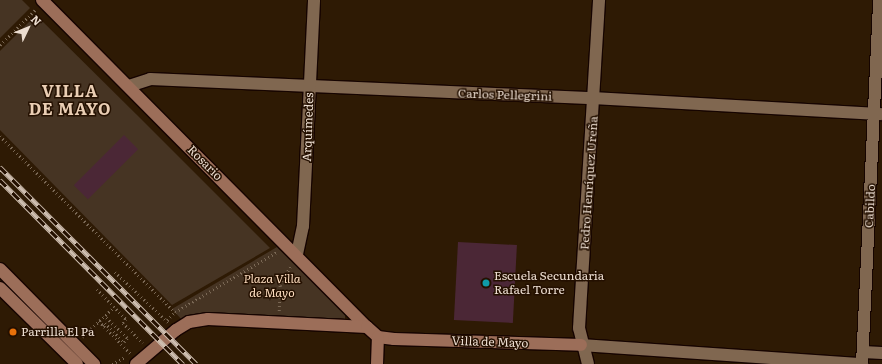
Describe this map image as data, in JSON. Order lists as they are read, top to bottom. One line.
{"streets":{"street":["Carlos Pellegrini","Arquímedes","Rosario","Pedro Henríquez Ureña","Cabildo","Villa de Mayo"]},"crossings":[["Carlos Pellegrini","Arquímedes"],["Carlos Pellegrini","Rosario"],["Carlos Pellegrini","Pedro Henríquez Ureña"],["Carlos Pellegrini","Cabildo"],["Arquímedes","Rosario"],["Pedro Henríquez Ureña","Villa de Mayo"],["Cabildo","Villa de Mayo"]],"districts":["VILLA DE MAYO"],"parks":["Plaza Villa de Mayo"],"places":["Escuela Secundaria Rafael Torre","Parrilla El Pa"],"north":"top right"}
